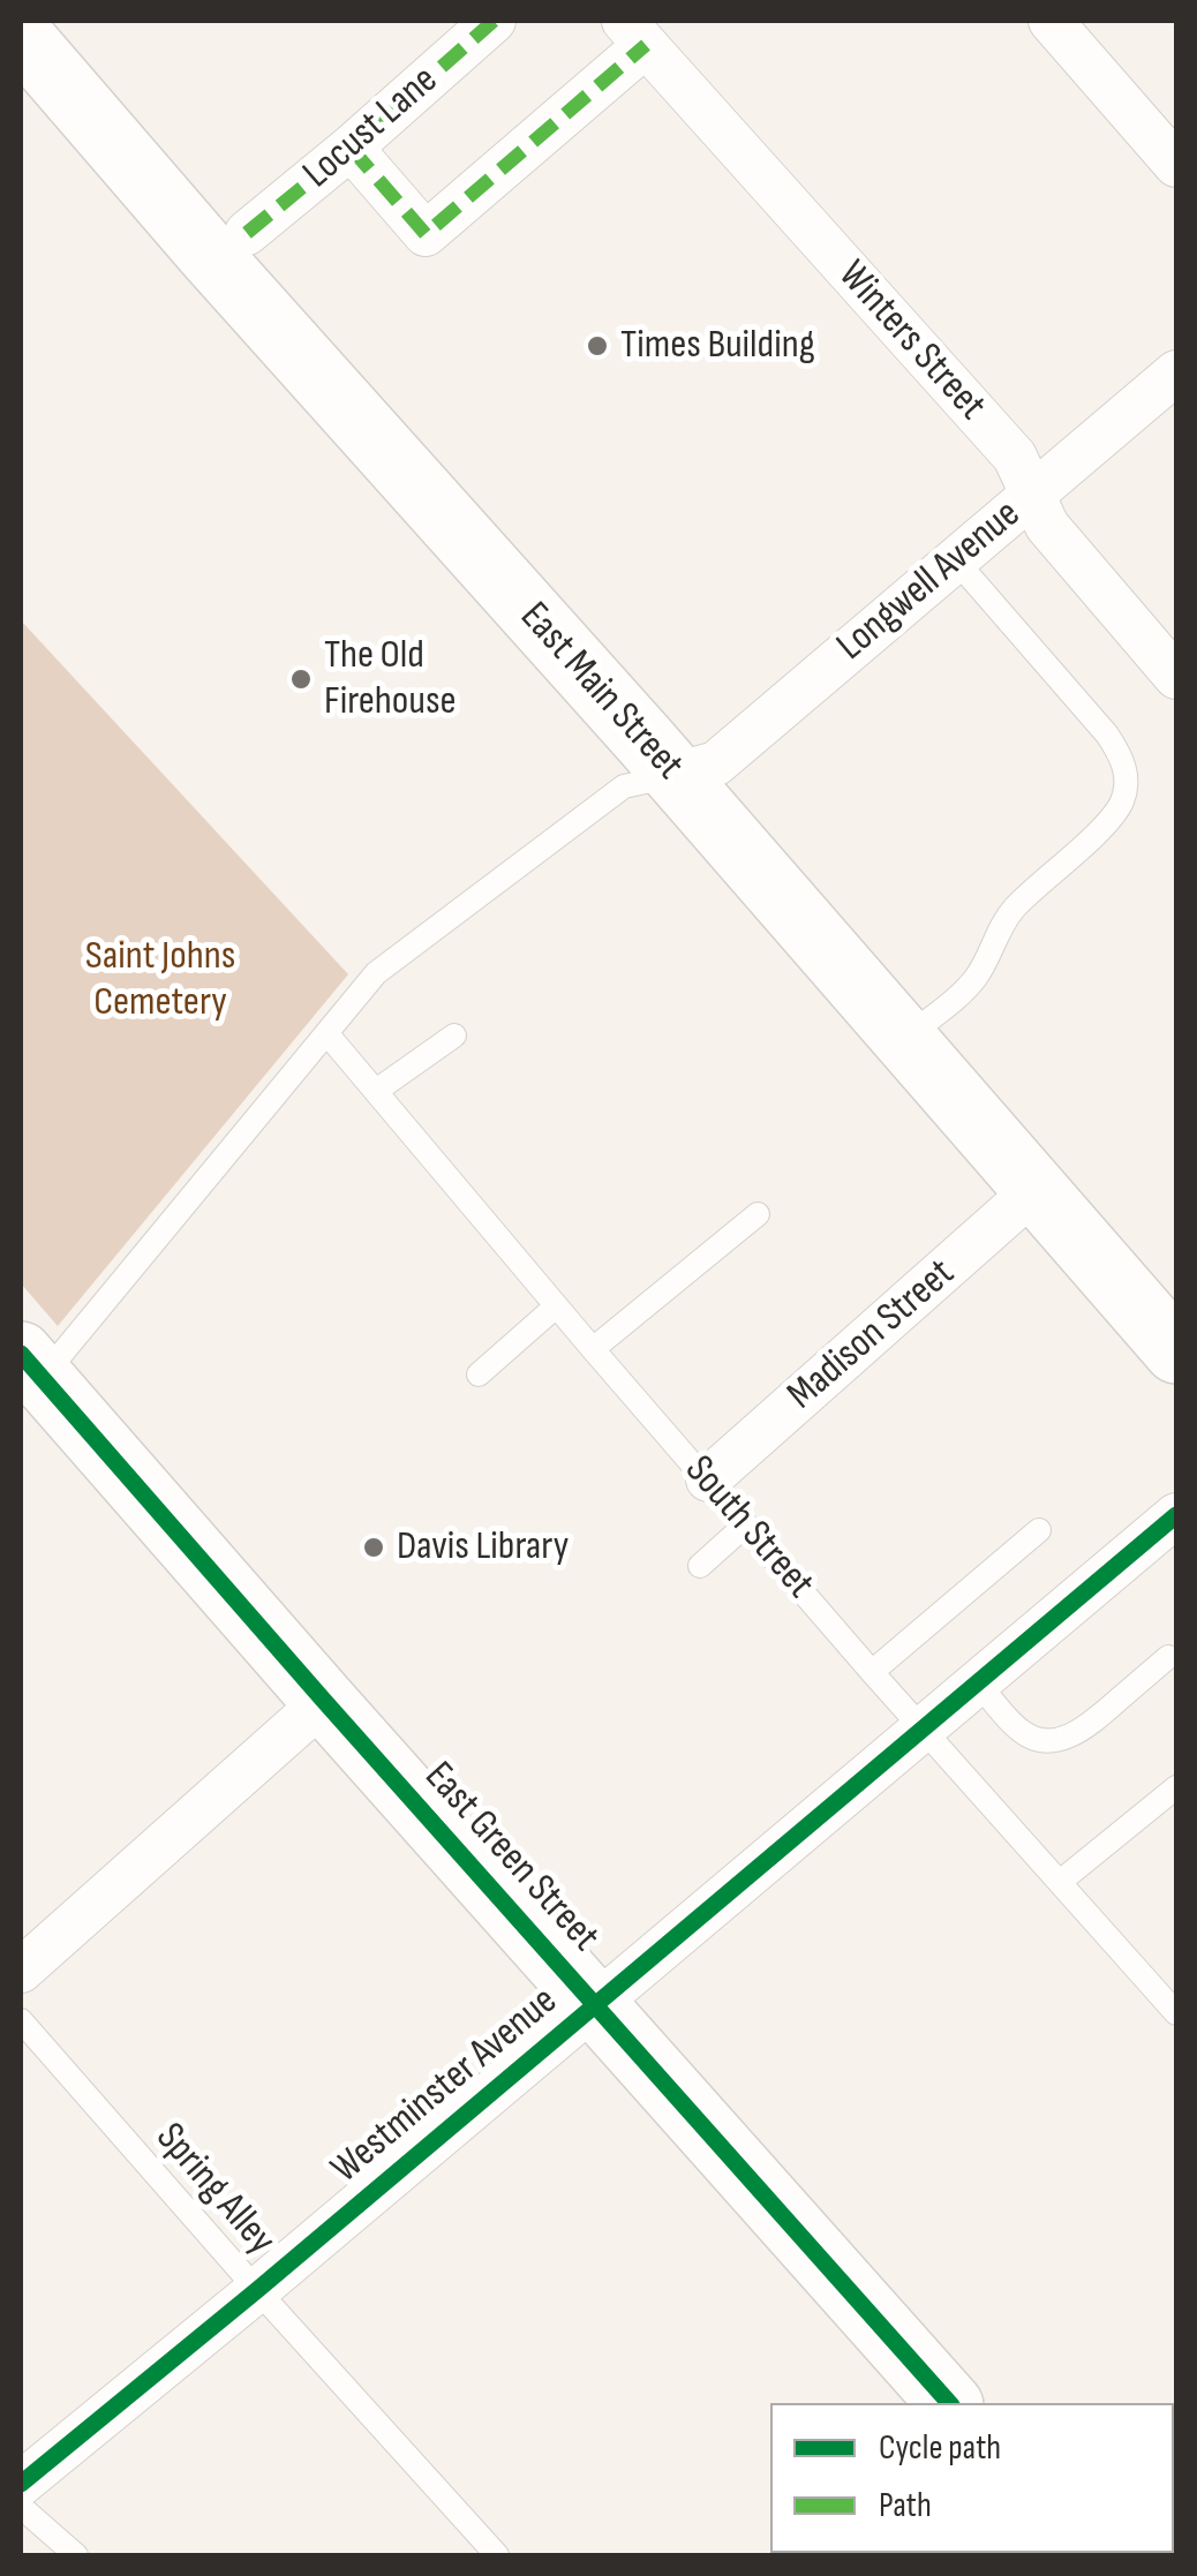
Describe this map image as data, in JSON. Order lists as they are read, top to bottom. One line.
{"streets":{"main road":["East Main Street","East Green Street"],"street":["Locust Lane","Winters Street","Longwell Avenue","Madison Street","Westminster Avenue"],"lane":["South Street","Spring Alley"]},"crossings":[["Winters Street","Longwell Avenue"],["Longwell Avenue","East Main Street"],["East Main Street","Madison Street"],["Madison Street","South Street"],["South Street","Westminster Avenue"],["East Green Street","Westminster Avenue"],["Westminster Avenue","Spring Alley"]],"parks":["Saint Johns Cemetery"],"places":["Times Building","The Old Firehouse","Davis Library"],"legend":["Cycle path","Path"]}
